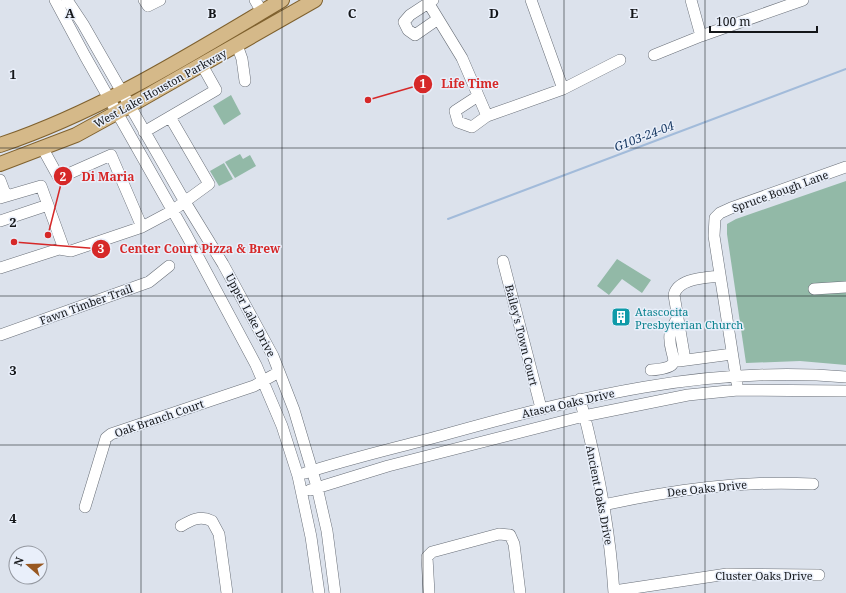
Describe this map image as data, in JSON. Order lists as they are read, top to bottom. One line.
{"streets":{"main road":["West Lake Houston Parkway"],"street":["Spruce Bough Lane","Fawn Timber Trail","Upper Lake Drive","Bailey's Town Court","Atasca Oaks Drive","Oak Branch Court","Dee Oaks Drive","Ancient Oaks Drive","Cluster Oaks Drive"]},"crossings":[["West Lake Houston Parkway","Upper Lake Drive"],["Upper Lake Drive","Atasca Oaks Drive"],["Upper Lake Drive","Oak Branch Court"],["Bailey's Town Court","Atasca Oaks Drive"],["Atasca Oaks Drive","Ancient Oaks Drive"],["Dee Oaks Drive","Ancient Oaks Drive"],["Ancient Oaks Drive","Cluster Oaks Drive"]],"water":["G103-24-04"],"places":{"other":["Life Time","Di Maria","Center Court Pizza & Brew"],"building":["Atascocita Presbyterian Church"]},"scale_bar":"100 m","north":"left","grid":{"columns":["A","B","C","D","E"],"rows":["1","2","3","4"]}}
